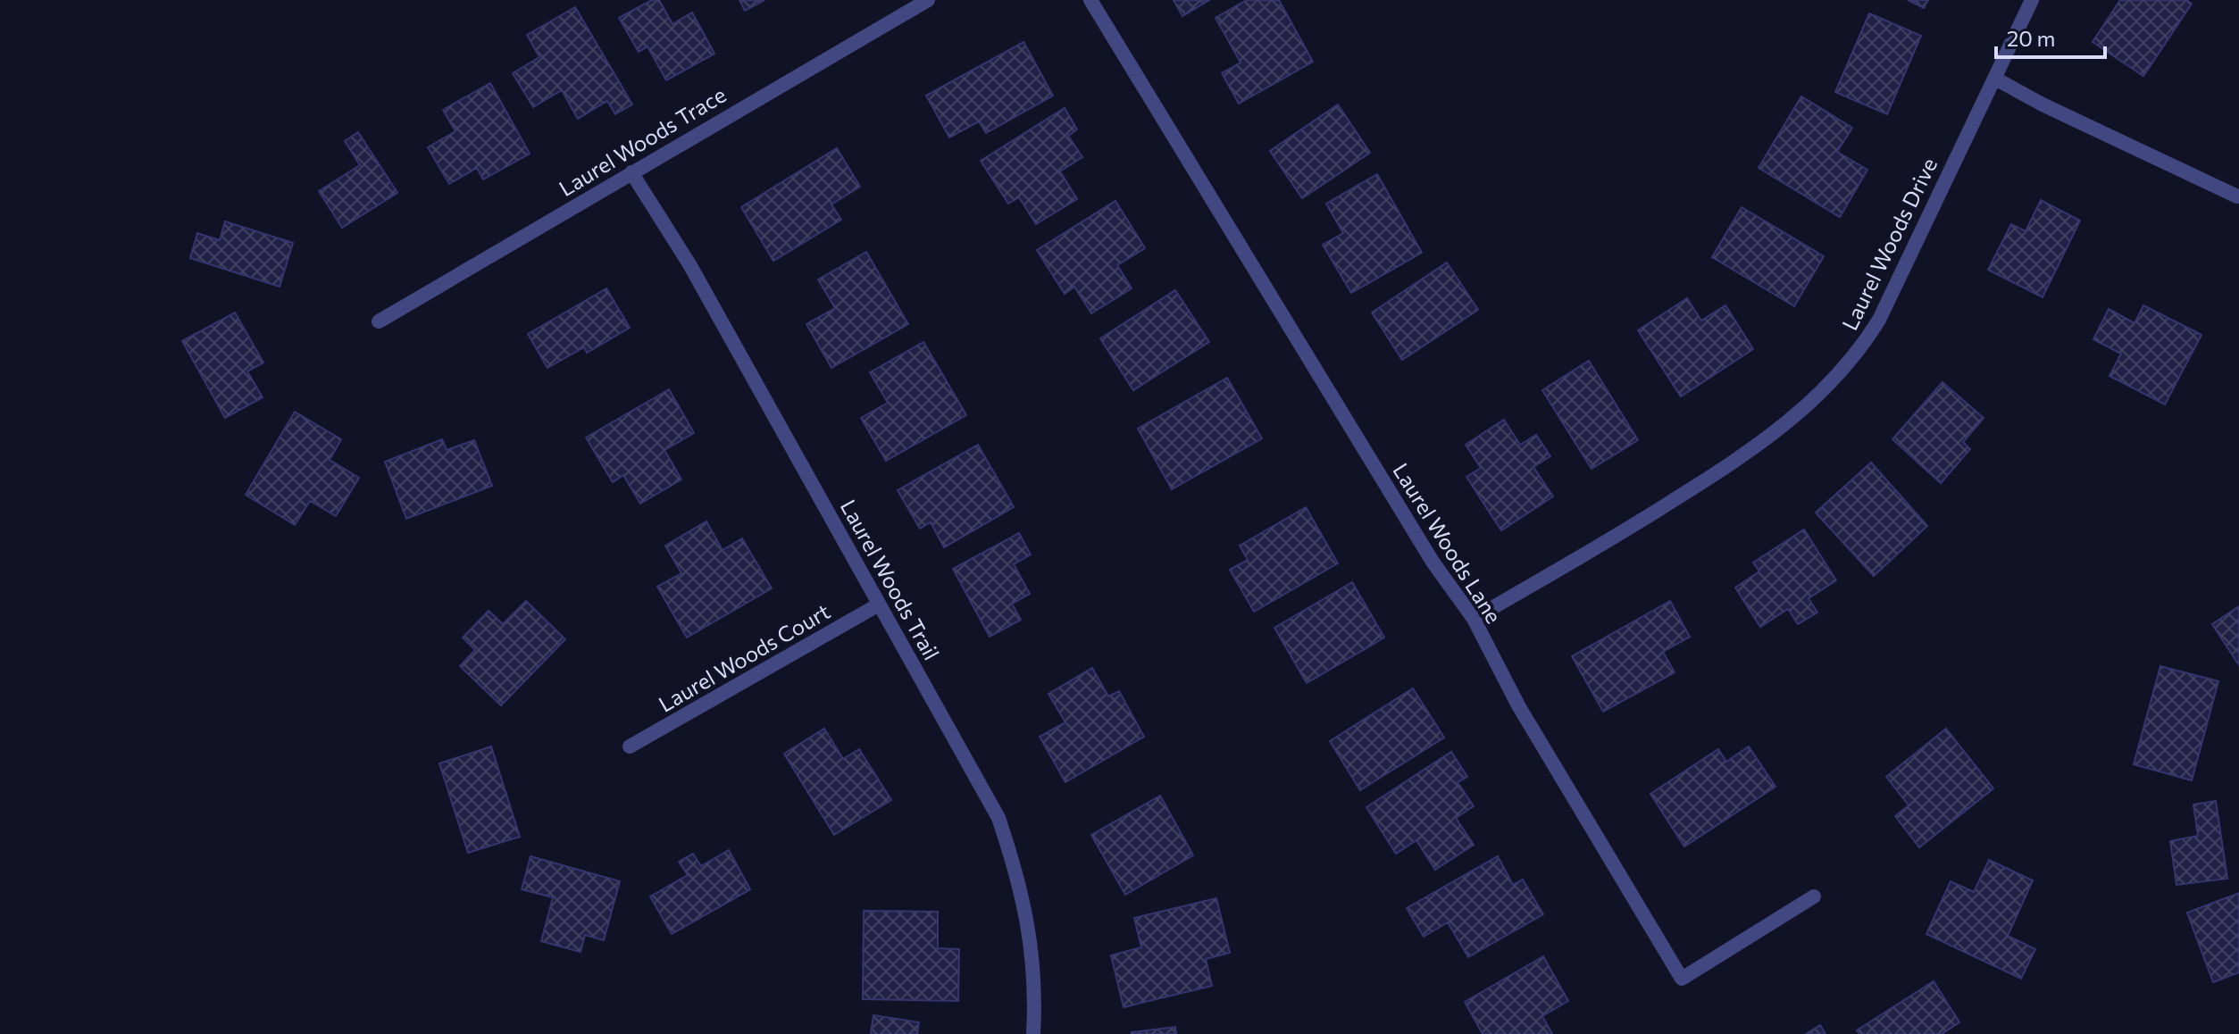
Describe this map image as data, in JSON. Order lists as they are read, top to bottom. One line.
{"streets":{"street":["Laurel Woods Trace","Laurel Woods Drive","Laurel Woods Lane","Laurel Woods Trail","Laurel Woods Court"]},"crossings":[["Laurel Woods Trace","Laurel Woods Trail"],["Laurel Woods Drive","Laurel Woods Lane"],["Laurel Woods Trail","Laurel Woods Court"]],"scale_bar":"20 m"}
